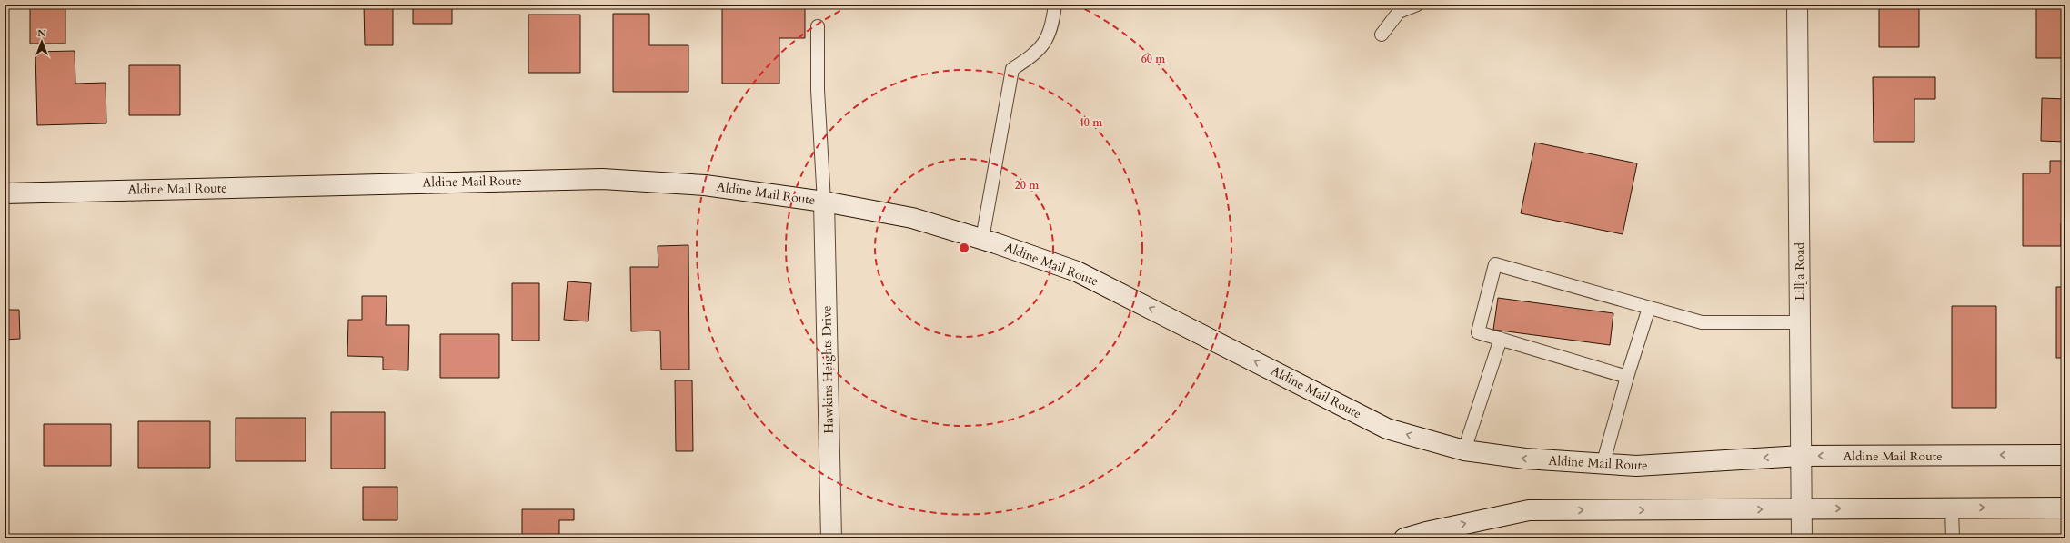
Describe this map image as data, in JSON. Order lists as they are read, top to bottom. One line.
{"streets":{"main road":["Aldine Mail Route","Lillja Road","Hawkins Heights Drive"]},"crossings":[["Aldine Mail Route","Lillja Road"],["Aldine Mail Route","Hawkins Heights Drive"]],"north":"top","rings":["60 m","40 m","20 m"]}
